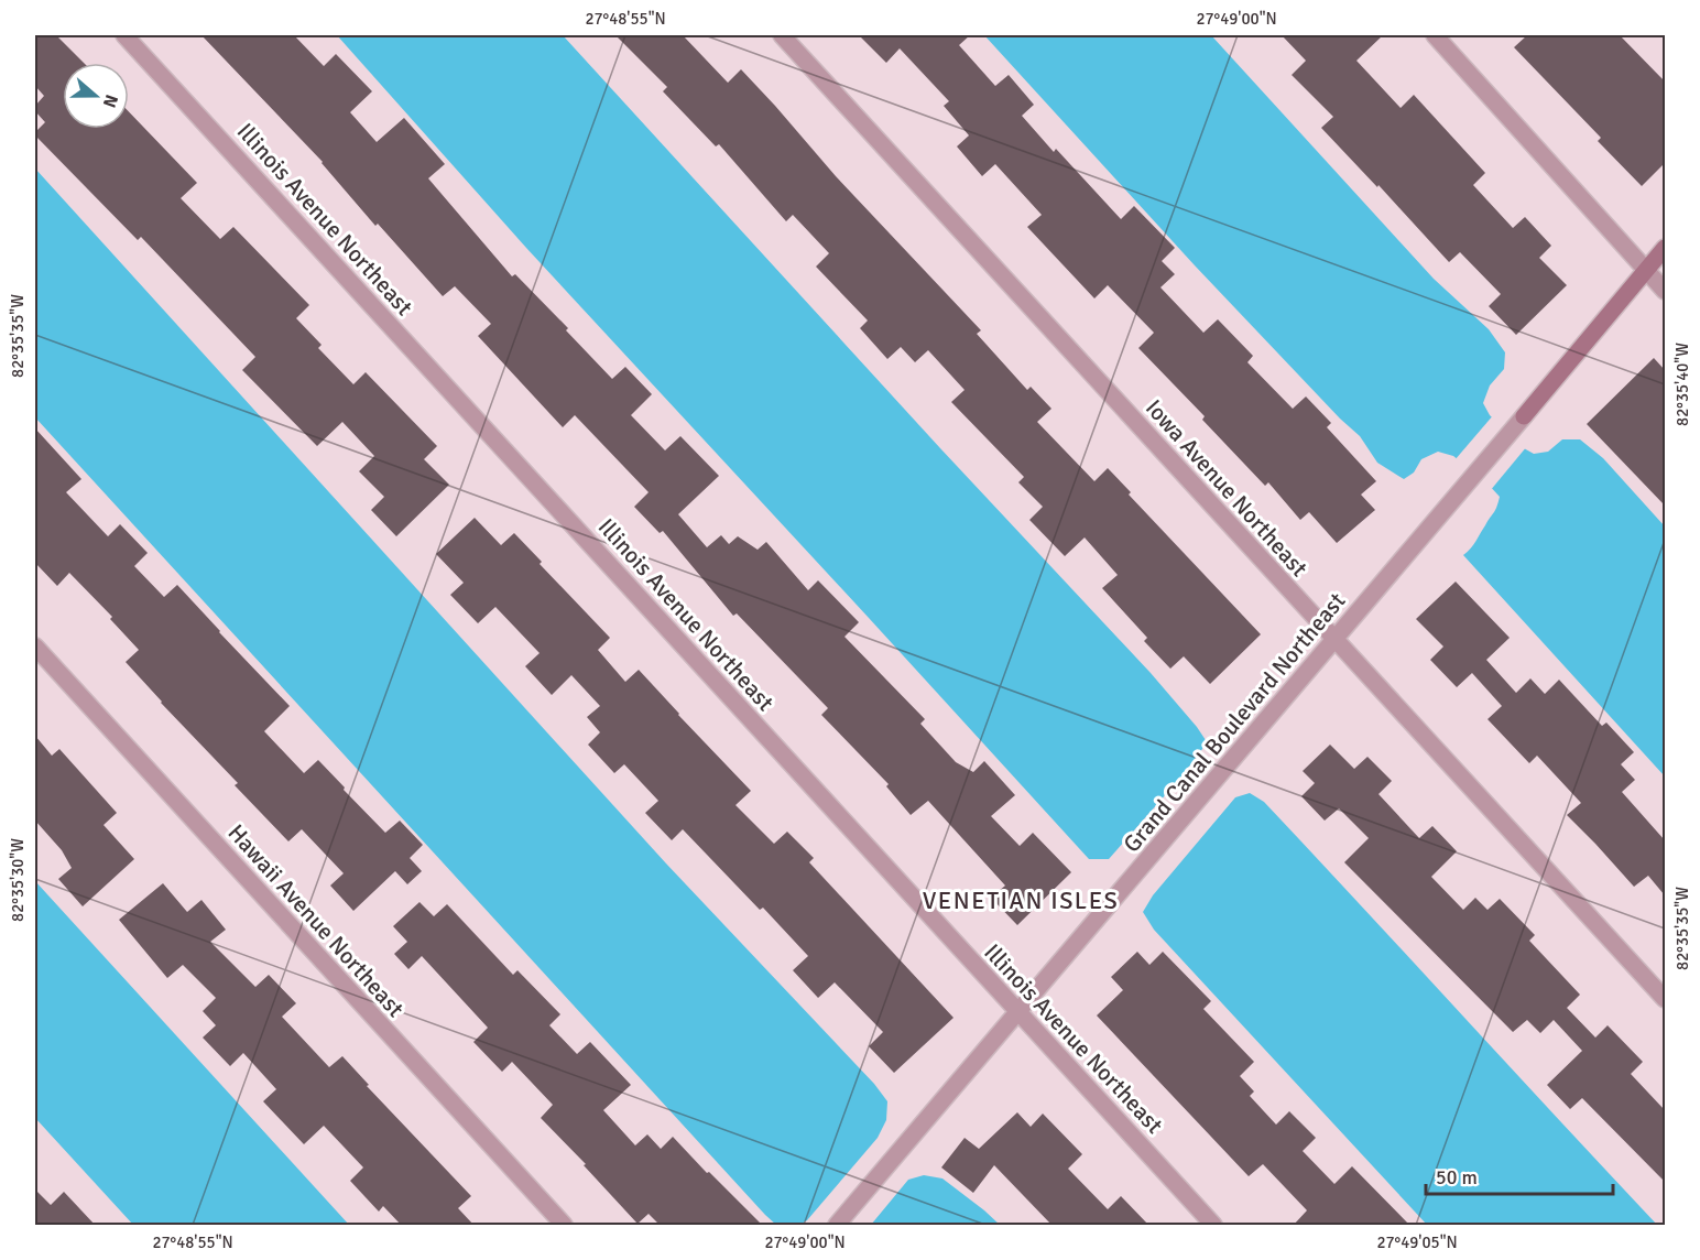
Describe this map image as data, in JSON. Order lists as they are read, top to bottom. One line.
{"streets":{"street":["Illinois Avenue Northeast","Iowa Avenue Northeast","Grand Canal Boulevard Northeast","Hawaii Avenue Northeast"]},"crossings":[["Illinois Avenue Northeast","Grand Canal Boulevard Northeast"],["Iowa Avenue Northeast","Grand Canal Boulevard Northeast"]],"districts":["VENETIAN ISLES"],"scale_bar":"50 m","north":"right","coordinates":["27°48'55\"N","27°49'00\"N","82°35'35\"W","82°35'40\"W","82°35'30\"W","27°49'05\"N"]}
